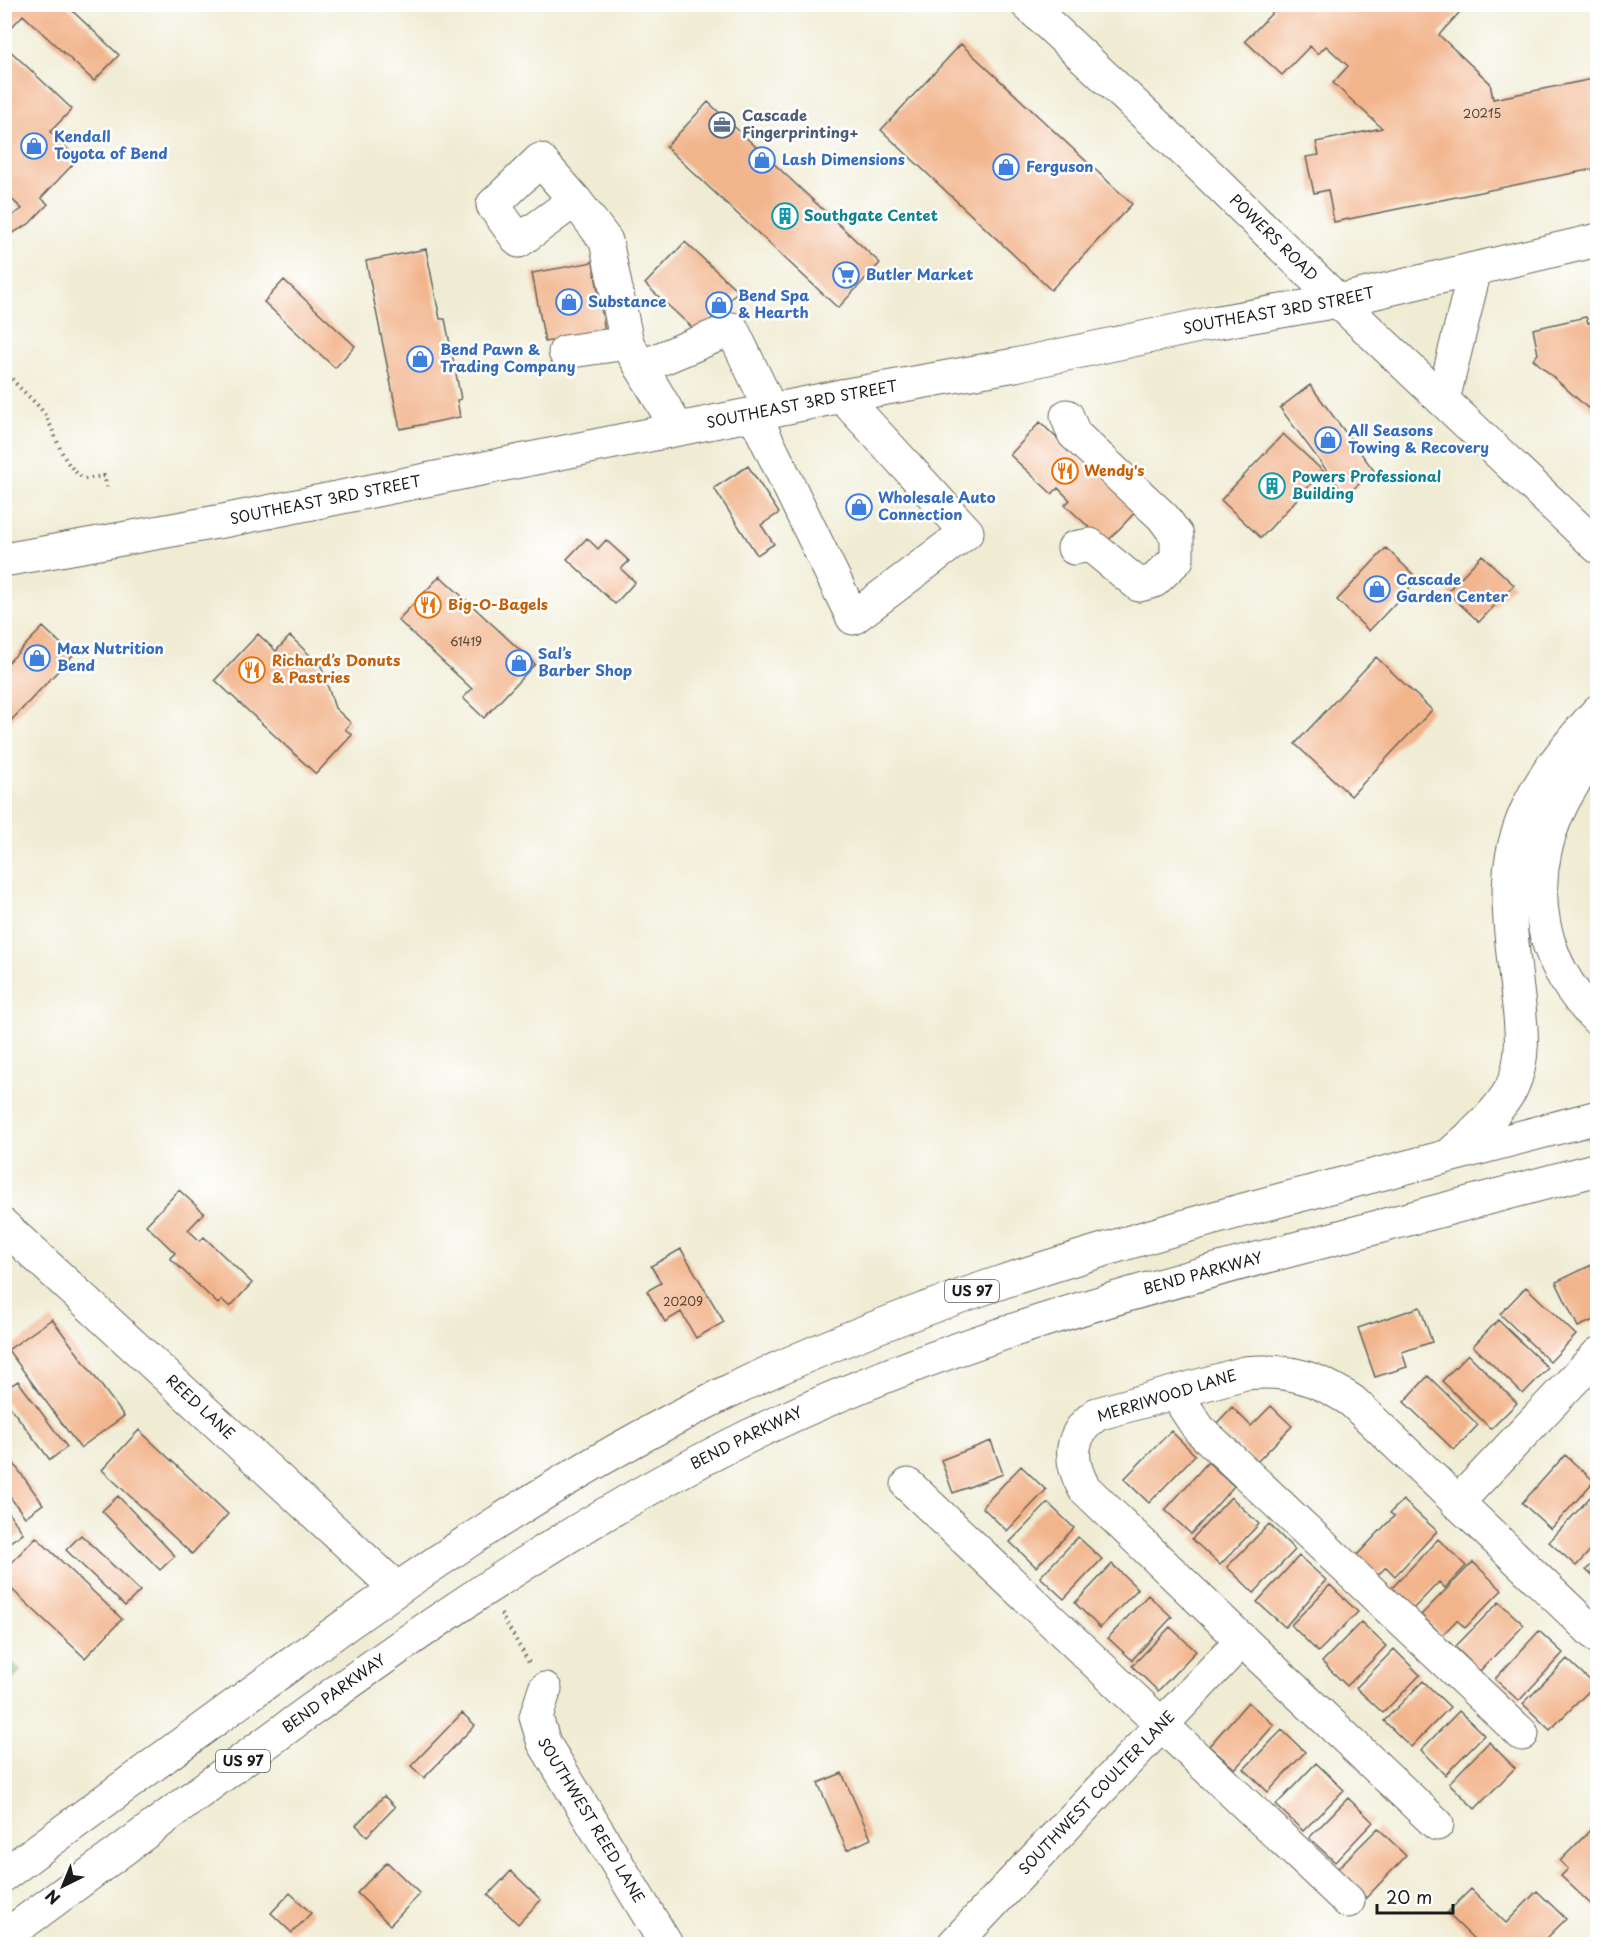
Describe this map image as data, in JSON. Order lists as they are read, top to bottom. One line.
{"streets":{"main road":["POWERS ROAD","SOUTHEAST 3RD STREET","BEND PARKWAY","US 97","MERRIWOOD LANE","REED LANE","SOUTHWEST COULTER LANE","SOUTHWEST REED LANE"]},"crossings":[["POWERS ROAD","SOUTHEAST 3RD STREET"],["US 97","REED LANE"],["MERRIWOOD LANE","SOUTHWEST COULTER LANE"]],"places":{"office":["Cascade Fingerprinting+"],"shop":["Kendall Toyota of Bend","Lash Dimensions","Ferguson","Substance","Bend Spa & Hearth","Bend Pawn & Trading Company","All Seasons Towing & Recovery","Wholesale Auto Connection","Cascade Garden Center","Max Nutrition Bend","Sal’s Barber Shop"],"building":["Southgate Centet","Powers Professional Building"],"supermarket":["Butler Market"],"restaurant":["Wendy's","Big-O-Bagels","Richard’s Donuts & Pastries"]},"house_numbers":["20215","61419","20209"],"scale_bar":"20 m","north":"bottom left"}
